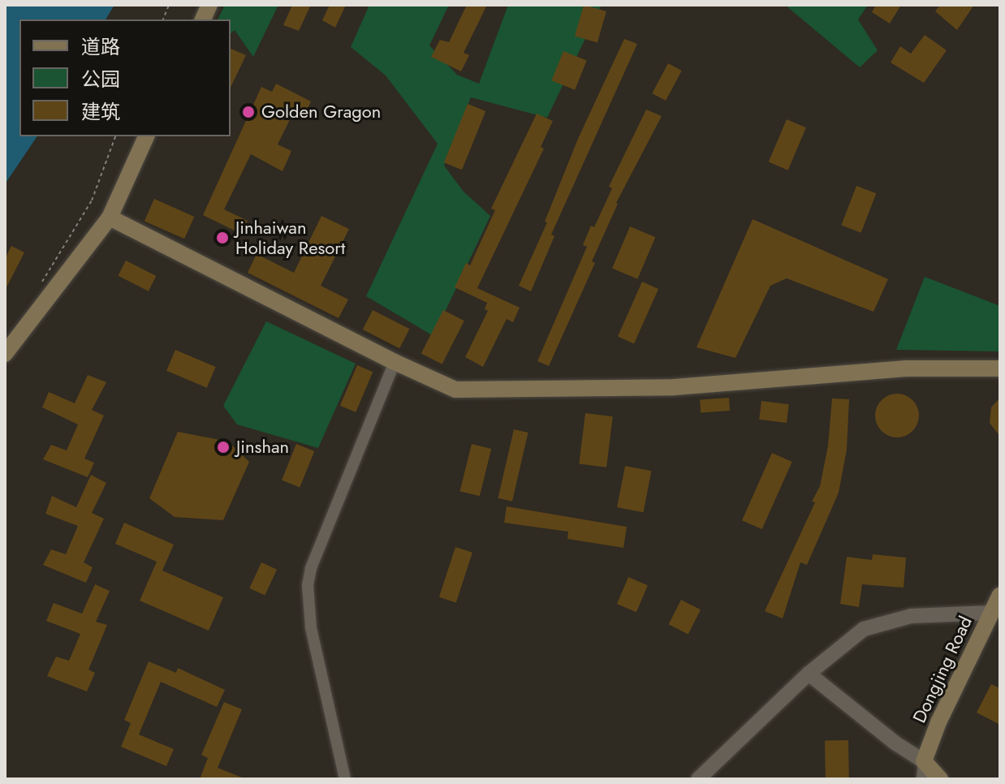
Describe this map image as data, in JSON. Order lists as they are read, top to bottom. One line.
{"streets":{"main road":["Dongjing Road"]},"places":["Golden Gragon","Jinhaiwan Holiday Resort","Jinshan"],"legend":["道路","公园","建筑"]}
